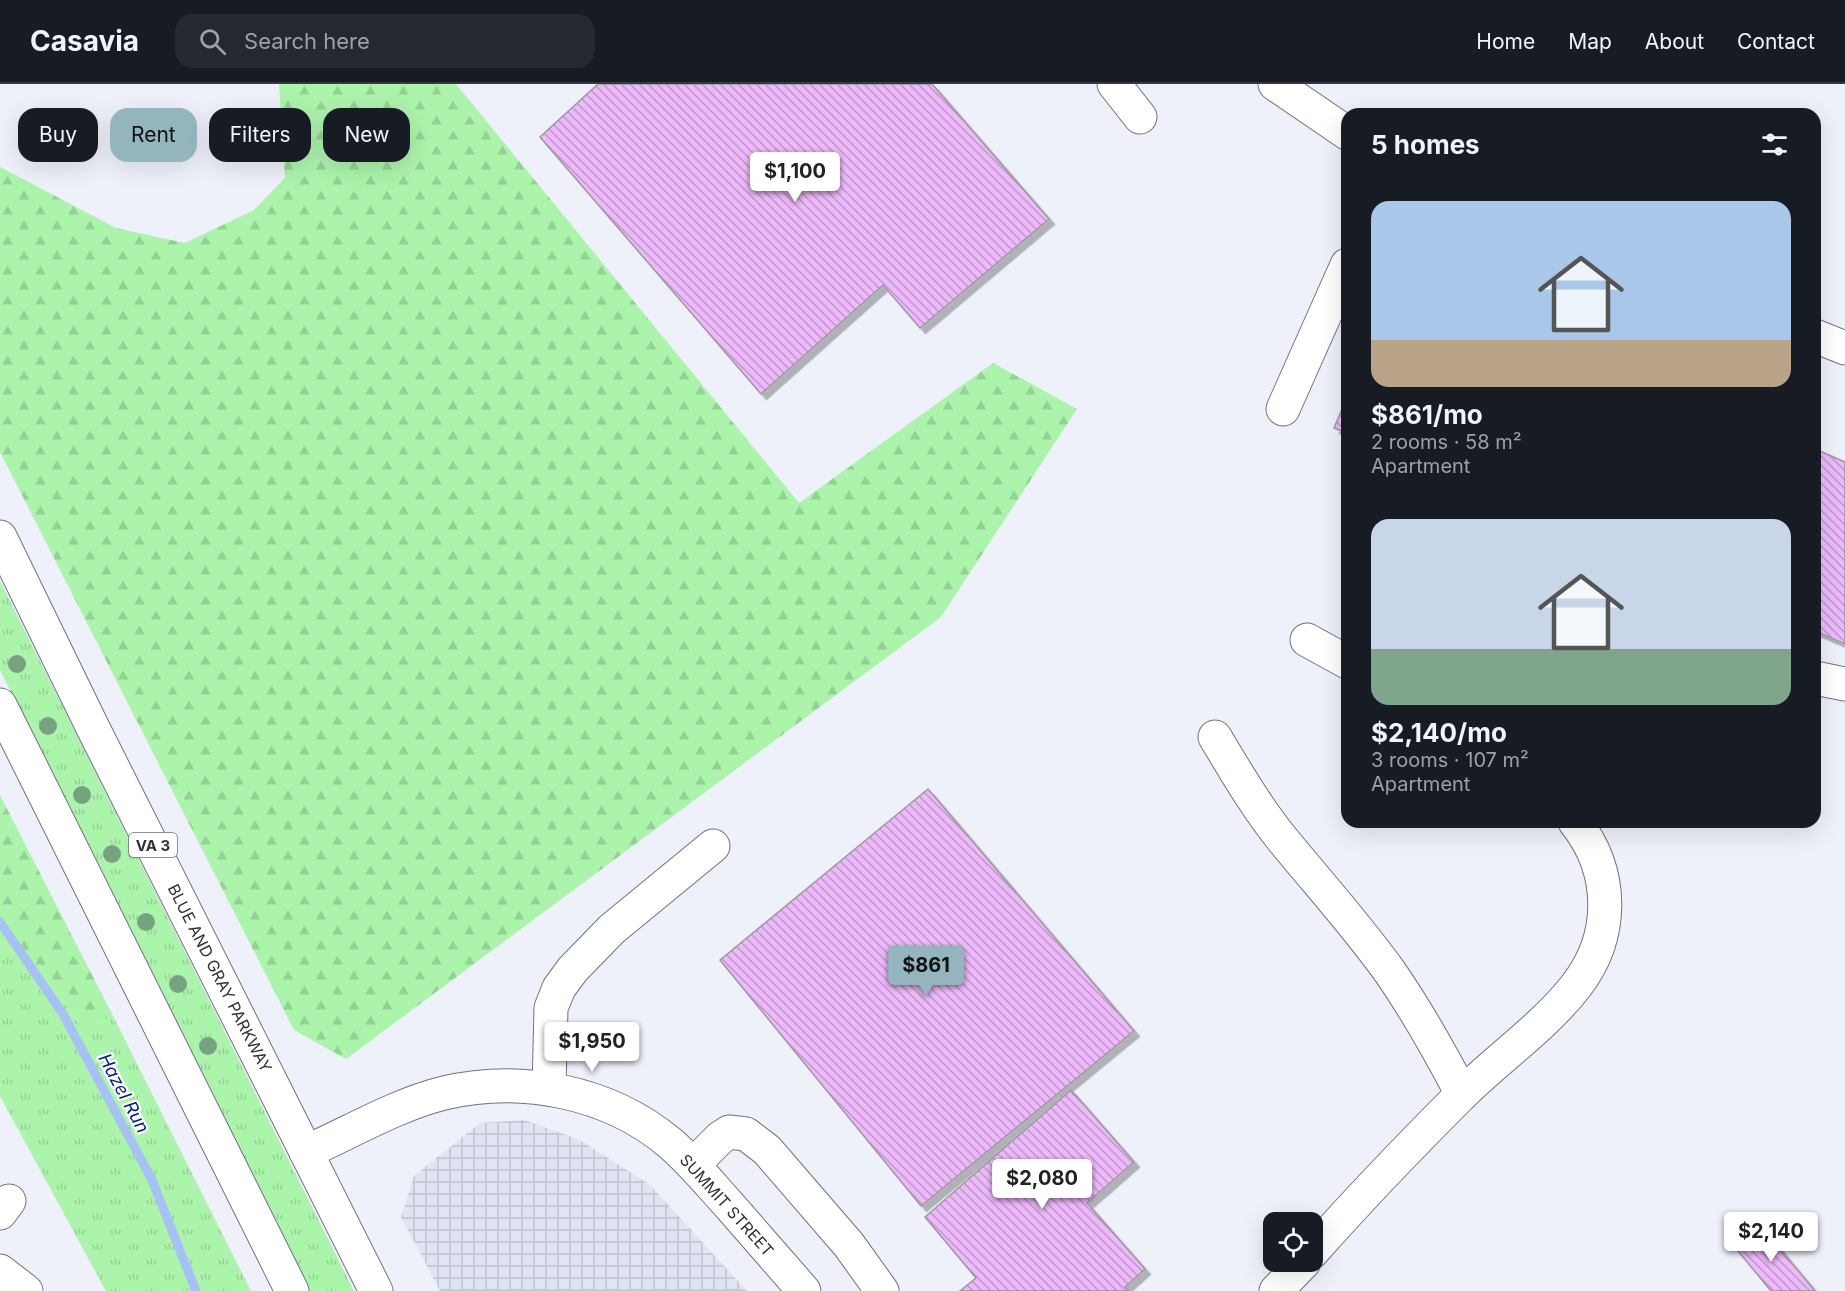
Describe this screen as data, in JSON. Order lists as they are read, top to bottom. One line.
{"streets":{"main road":["VA 3","BLUE AND GRAY PARKWAY","SUMMIT STREET"]},"crossings":[["BLUE AND GRAY PARKWAY","SUMMIT STREET"]],"water":["Hazel Run"],"page":{"header":"Casavia","search":"Search here","nav":["Home","Map","About","Contact"],"chip":["Buy","Rent","Filters","New"],"heading":"5 homes","price":["$1,100","$861","$1,950","$2,080","$2,140"],"list":[{"name":"$861/mo","note":"2 rooms · 58 m² · Apartment"},{"name":"$2,140/mo","note":"3 rooms · 107 m² · Apartment"}]}}
